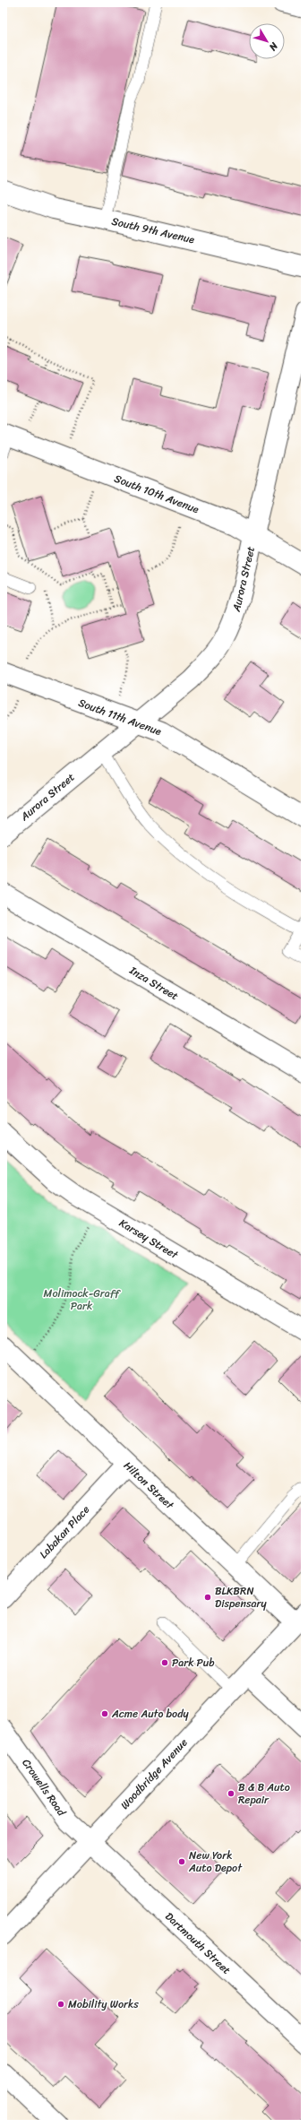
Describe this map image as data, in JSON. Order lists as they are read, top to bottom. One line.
{"streets":{"street":["South 9th Avenue","South 10th Avenue","Aurora Street","South 11th Avenue","Inza Street","Karsey Street","Hilton Street","Labakan Place","Woodbridge Avenue","Crowells Road","Dartmouth Street"]},"crossings":[["South 10th Avenue","Aurora Street"],["Aurora Street","South 11th Avenue"],["Hilton Street","Labakan Place"],["Hilton Street","Woodbridge Avenue"],["Woodbridge Avenue","Crowells Road"],["Woodbridge Avenue","Dartmouth Street"],["Crowells Road","Dartmouth Street"]],"parks":["Molimock-Graff Park"],"places":["BLKBRN Dispensary","Park Pub","Acme Auto body","B & B Auto Repair","New York Auto Depot","Mobility Works"],"north":"bottom right"}
